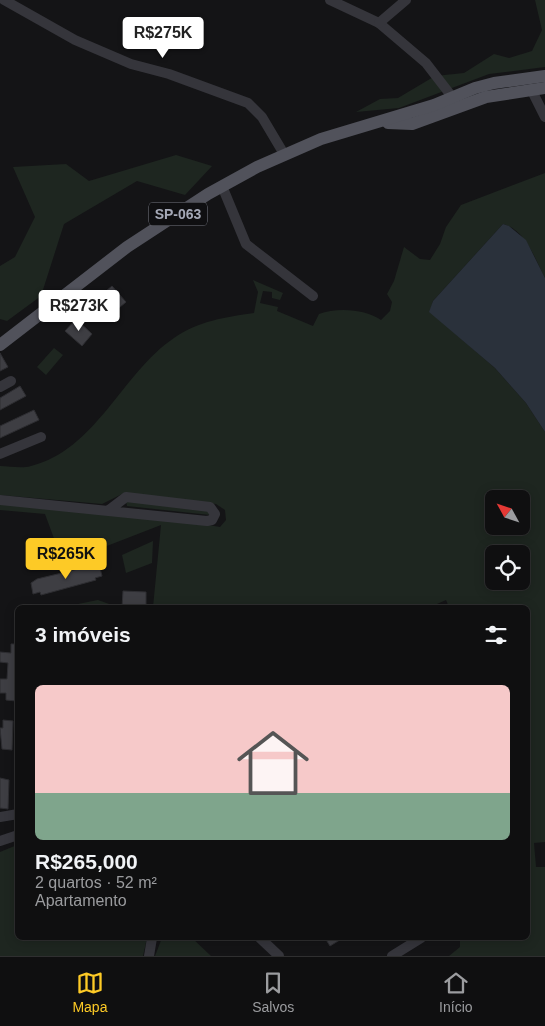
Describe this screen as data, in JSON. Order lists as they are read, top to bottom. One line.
{"streets":{"main road":["SP-063"]},"north":"top left","page":{"price":["R$275K","R$273K","R$265K"],"heading":"3 imóveis","list":[{"name":"R$265,000","note":"2 quartos · 52 m² · Apartamento"}],"tabs":["Mapa","Salvos","Início"]}}
